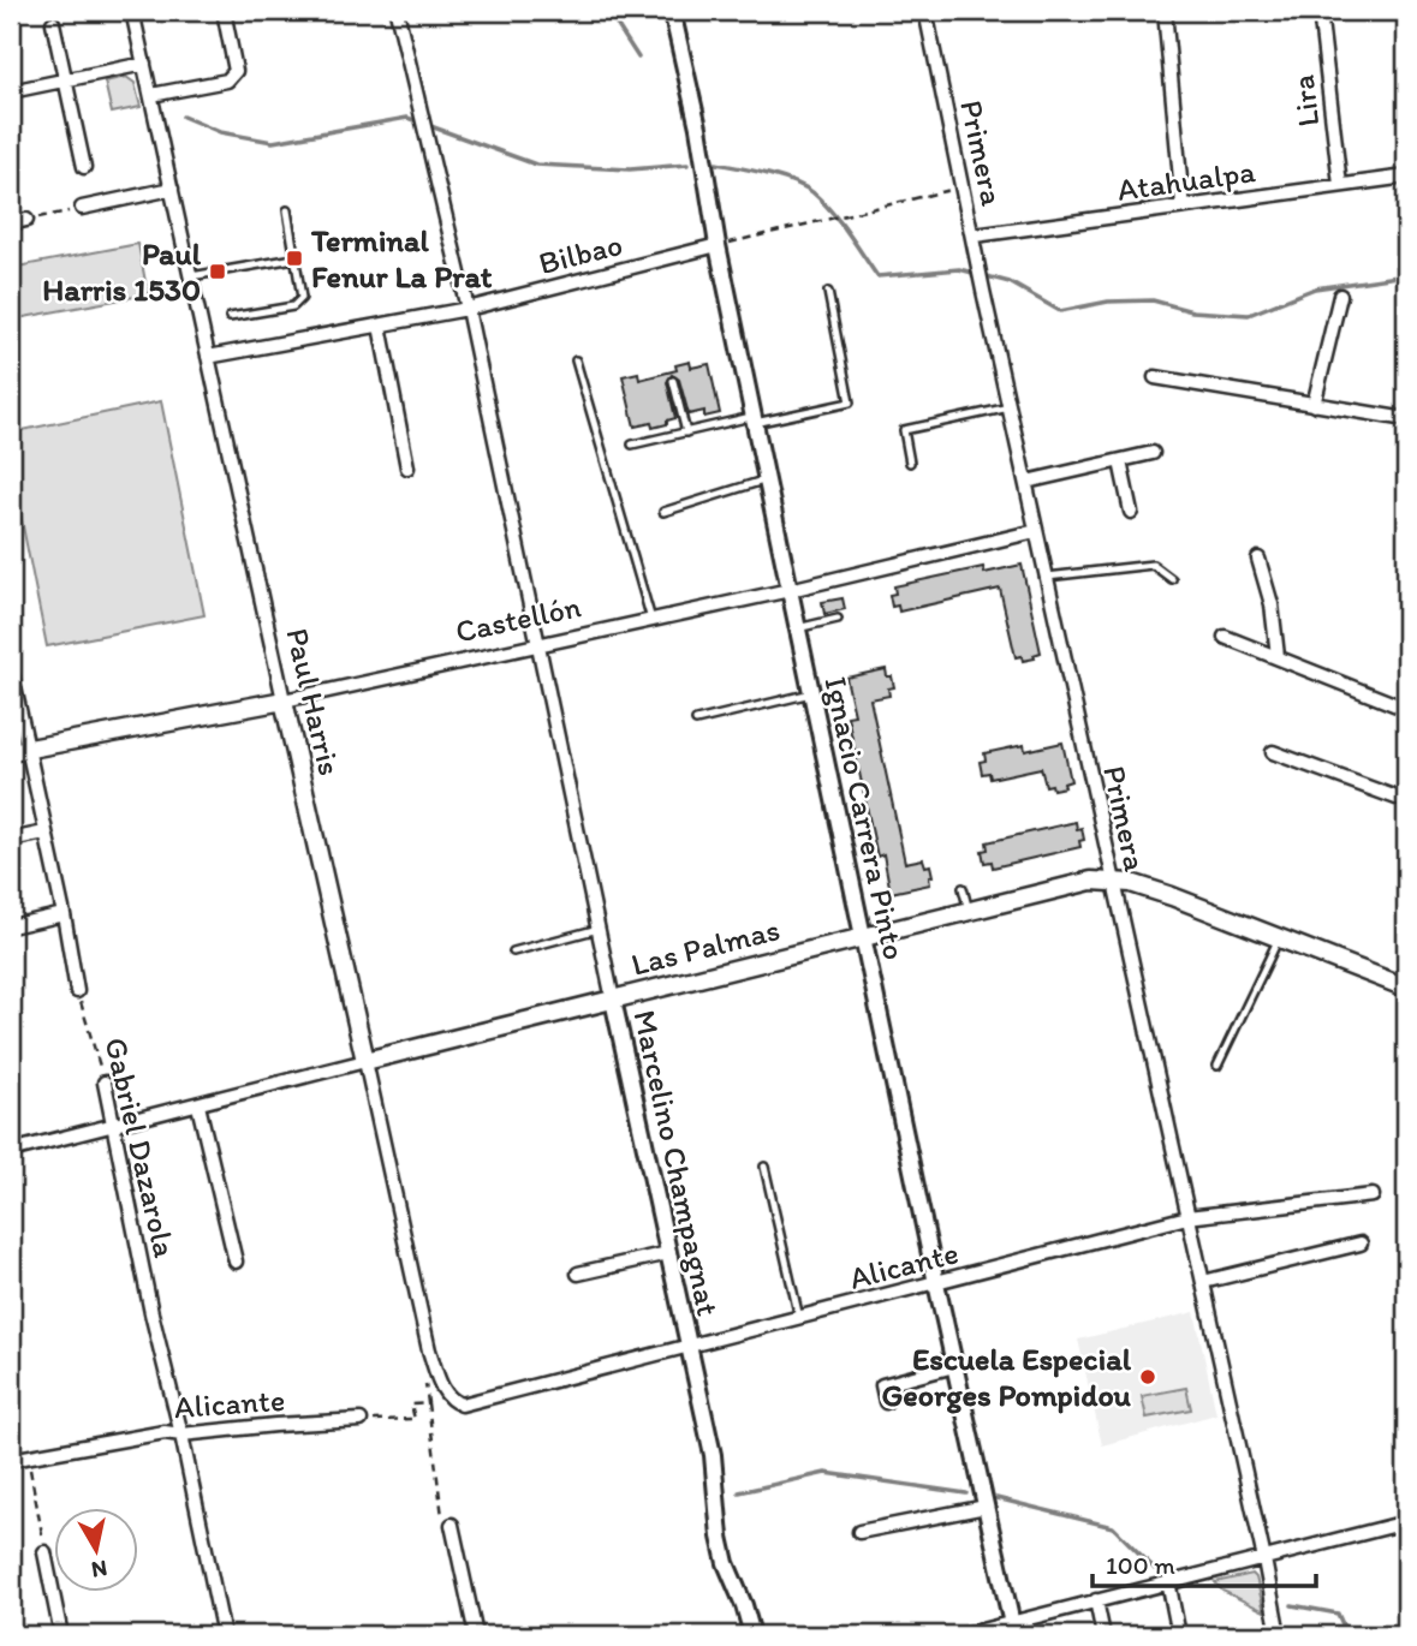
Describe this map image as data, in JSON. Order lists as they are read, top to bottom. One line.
{"streets":{"main road":["Castellón","Paul Harris","Las Palmas"],"street":["Lira","Primera","Atahualpa","Bilbao","Ignacio Carrera Pinto","Gabriel Dazarola","Marcelino Champagnat","Alicante"]},"crossings":[["Lira","Atahualpa"],["Primera","Atahualpa"],["Primera","Castellón"],["Primera","Las Palmas"],["Primera","Alicante"],["Bilbao","Paul Harris"],["Bilbao","Ignacio Carrera Pinto"],["Bilbao","Marcelino Champagnat"],["Castellón","Paul Harris"],["Castellón","Ignacio Carrera Pinto"],["Castellón","Marcelino Champagnat"],["Paul Harris","Las Palmas"],["Paul Harris","Alicante"],["Ignacio Carrera Pinto","Las Palmas"],["Ignacio Carrera Pinto","Alicante"],["Las Palmas","Gabriel Dazarola"],["Las Palmas","Marcelino Champagnat"],["Gabriel Dazarola","Alicante"],["Marcelino Champagnat","Alicante"]],"places":{"transit":["Terminal Fenur La Prat","Paul Harris 1530"],"other":["Escuela Especial Georges Pompidou"]},"scale_bar":"100 m","north":"bottom"}
